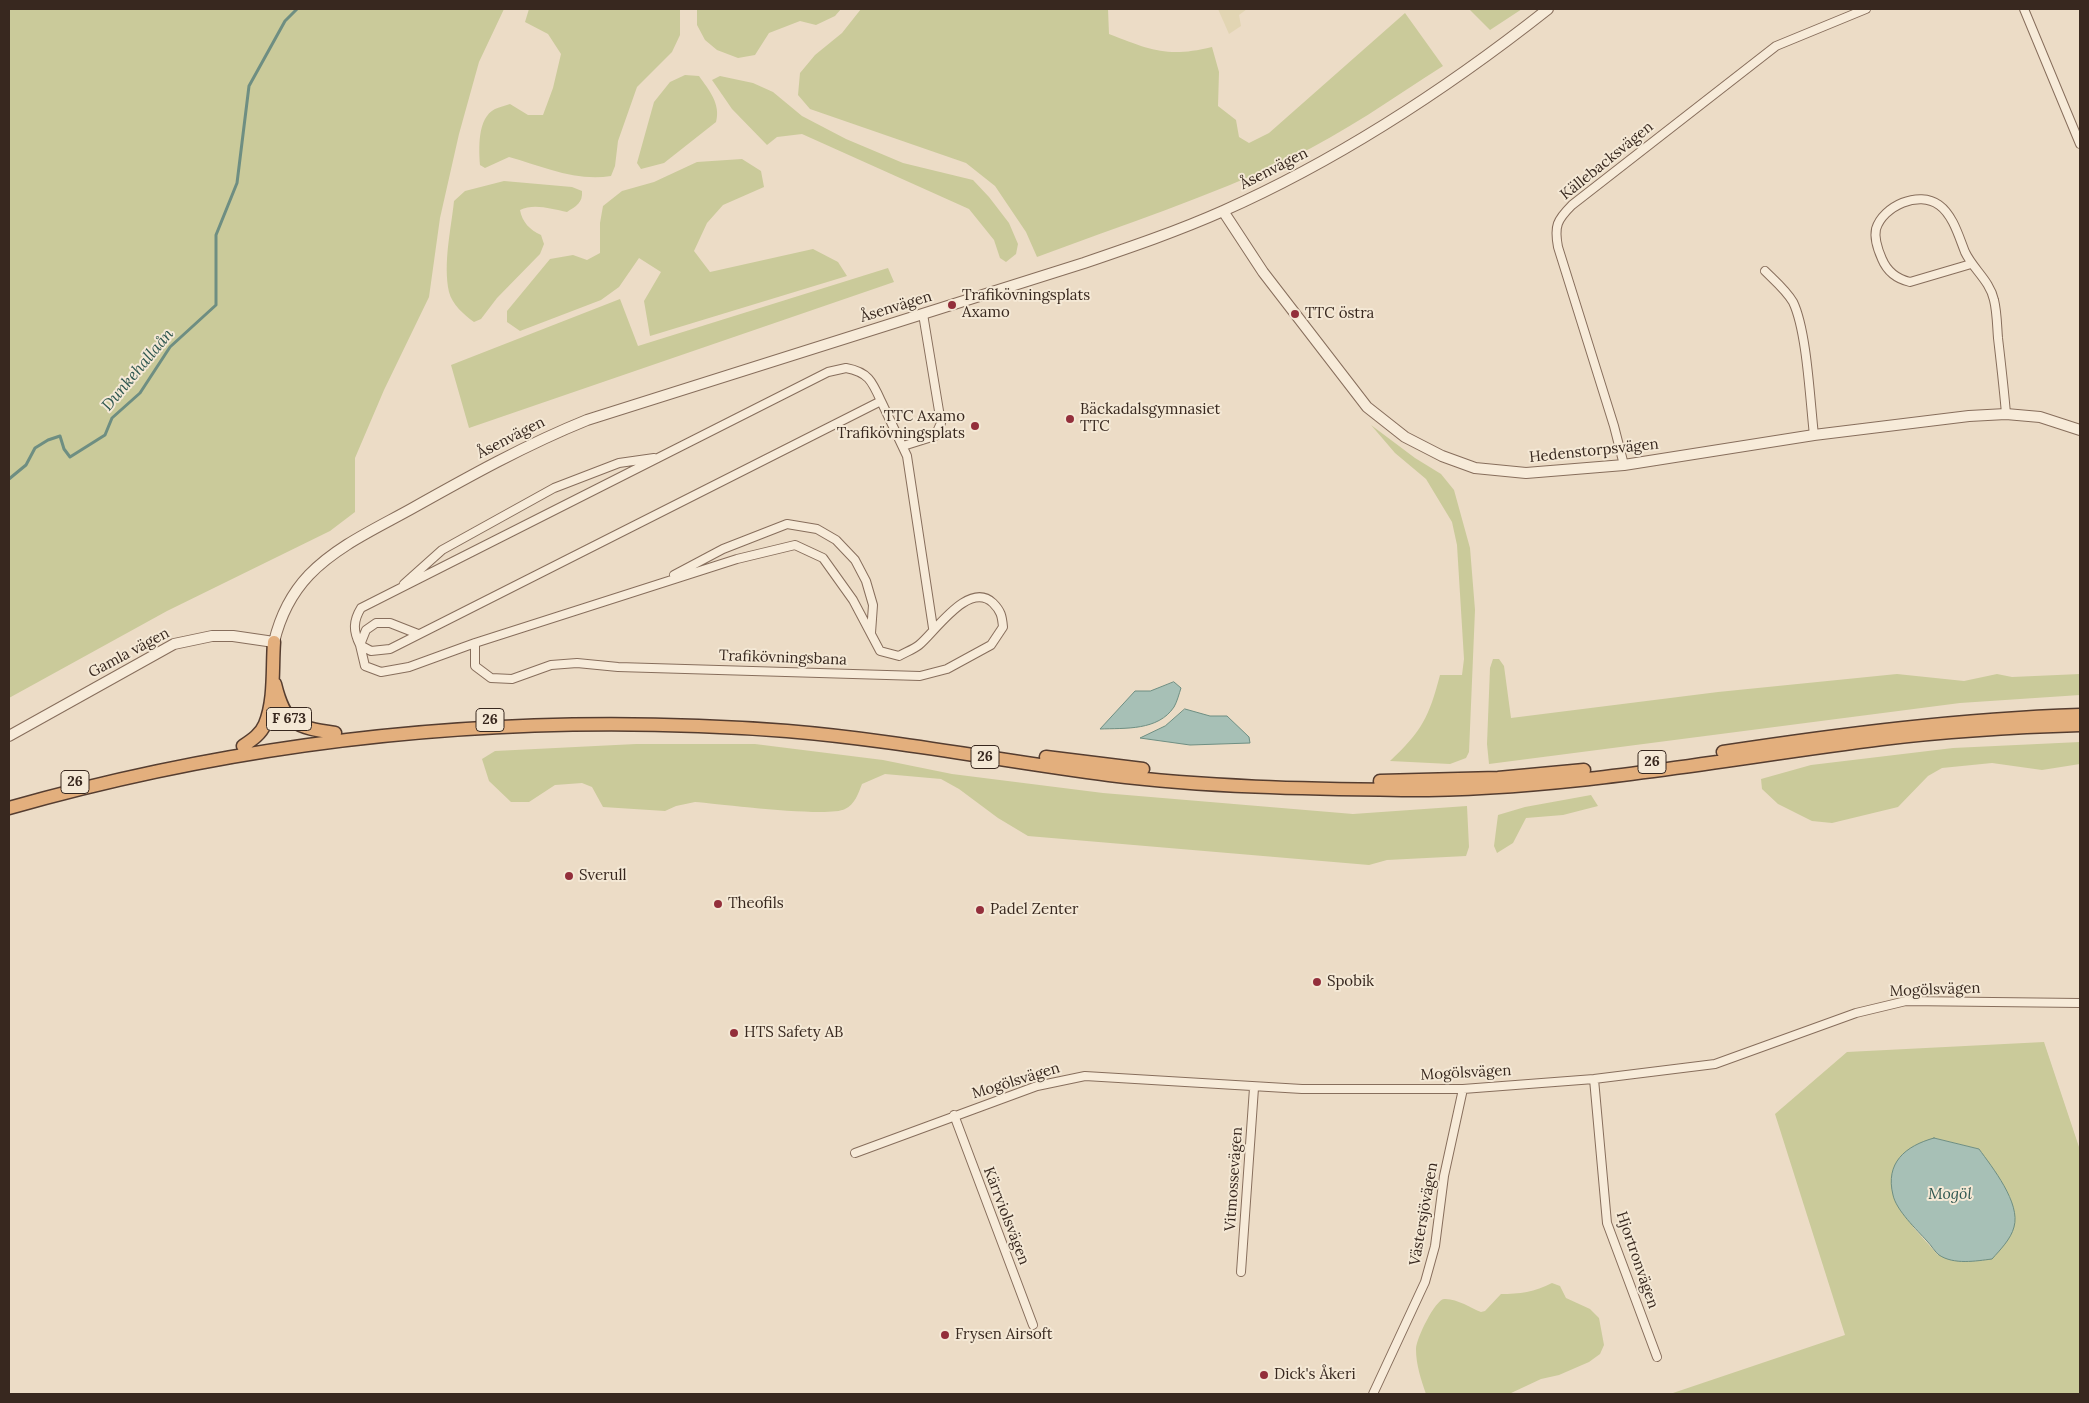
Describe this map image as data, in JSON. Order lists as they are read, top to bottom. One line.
{"streets":{"highway":["F 673","26"],"street":["Källebacksvägen","Åsenvägen","Hedenstorpsvägen","Gamla vägen","Trafikövningsbana","Mogölsvägen","Vitmossevägen","Västersjövägen","Kärrviolsvägen","Hjortronvägen"]},"crossings":[["Källebacksvägen","Hedenstorpsvägen"],["Åsenvägen","Hedenstorpsvägen"],["Åsenvägen","Gamla vägen"],["Åsenvägen","F 673"],["Gamla vägen","F 673"],["F 673","26"],["Mogölsvägen","Vitmossevägen"],["Mogölsvägen","Västersjövägen"],["Mogölsvägen","Kärrviolsvägen"],["Mogölsvägen","Hjortronvägen"]],"water":["Dunkehallaån","Mogöl"],"places":["Trafikövningsplats Axamo","TTC östra","Bäckadalsgymnasiet TTC","TTC Axamo Trafikövningsplats","Sverull","Theofils","Padel Zenter","Spobik","HTS Safety AB","Frysen Airsoft","Dick's Åkeri"]}
